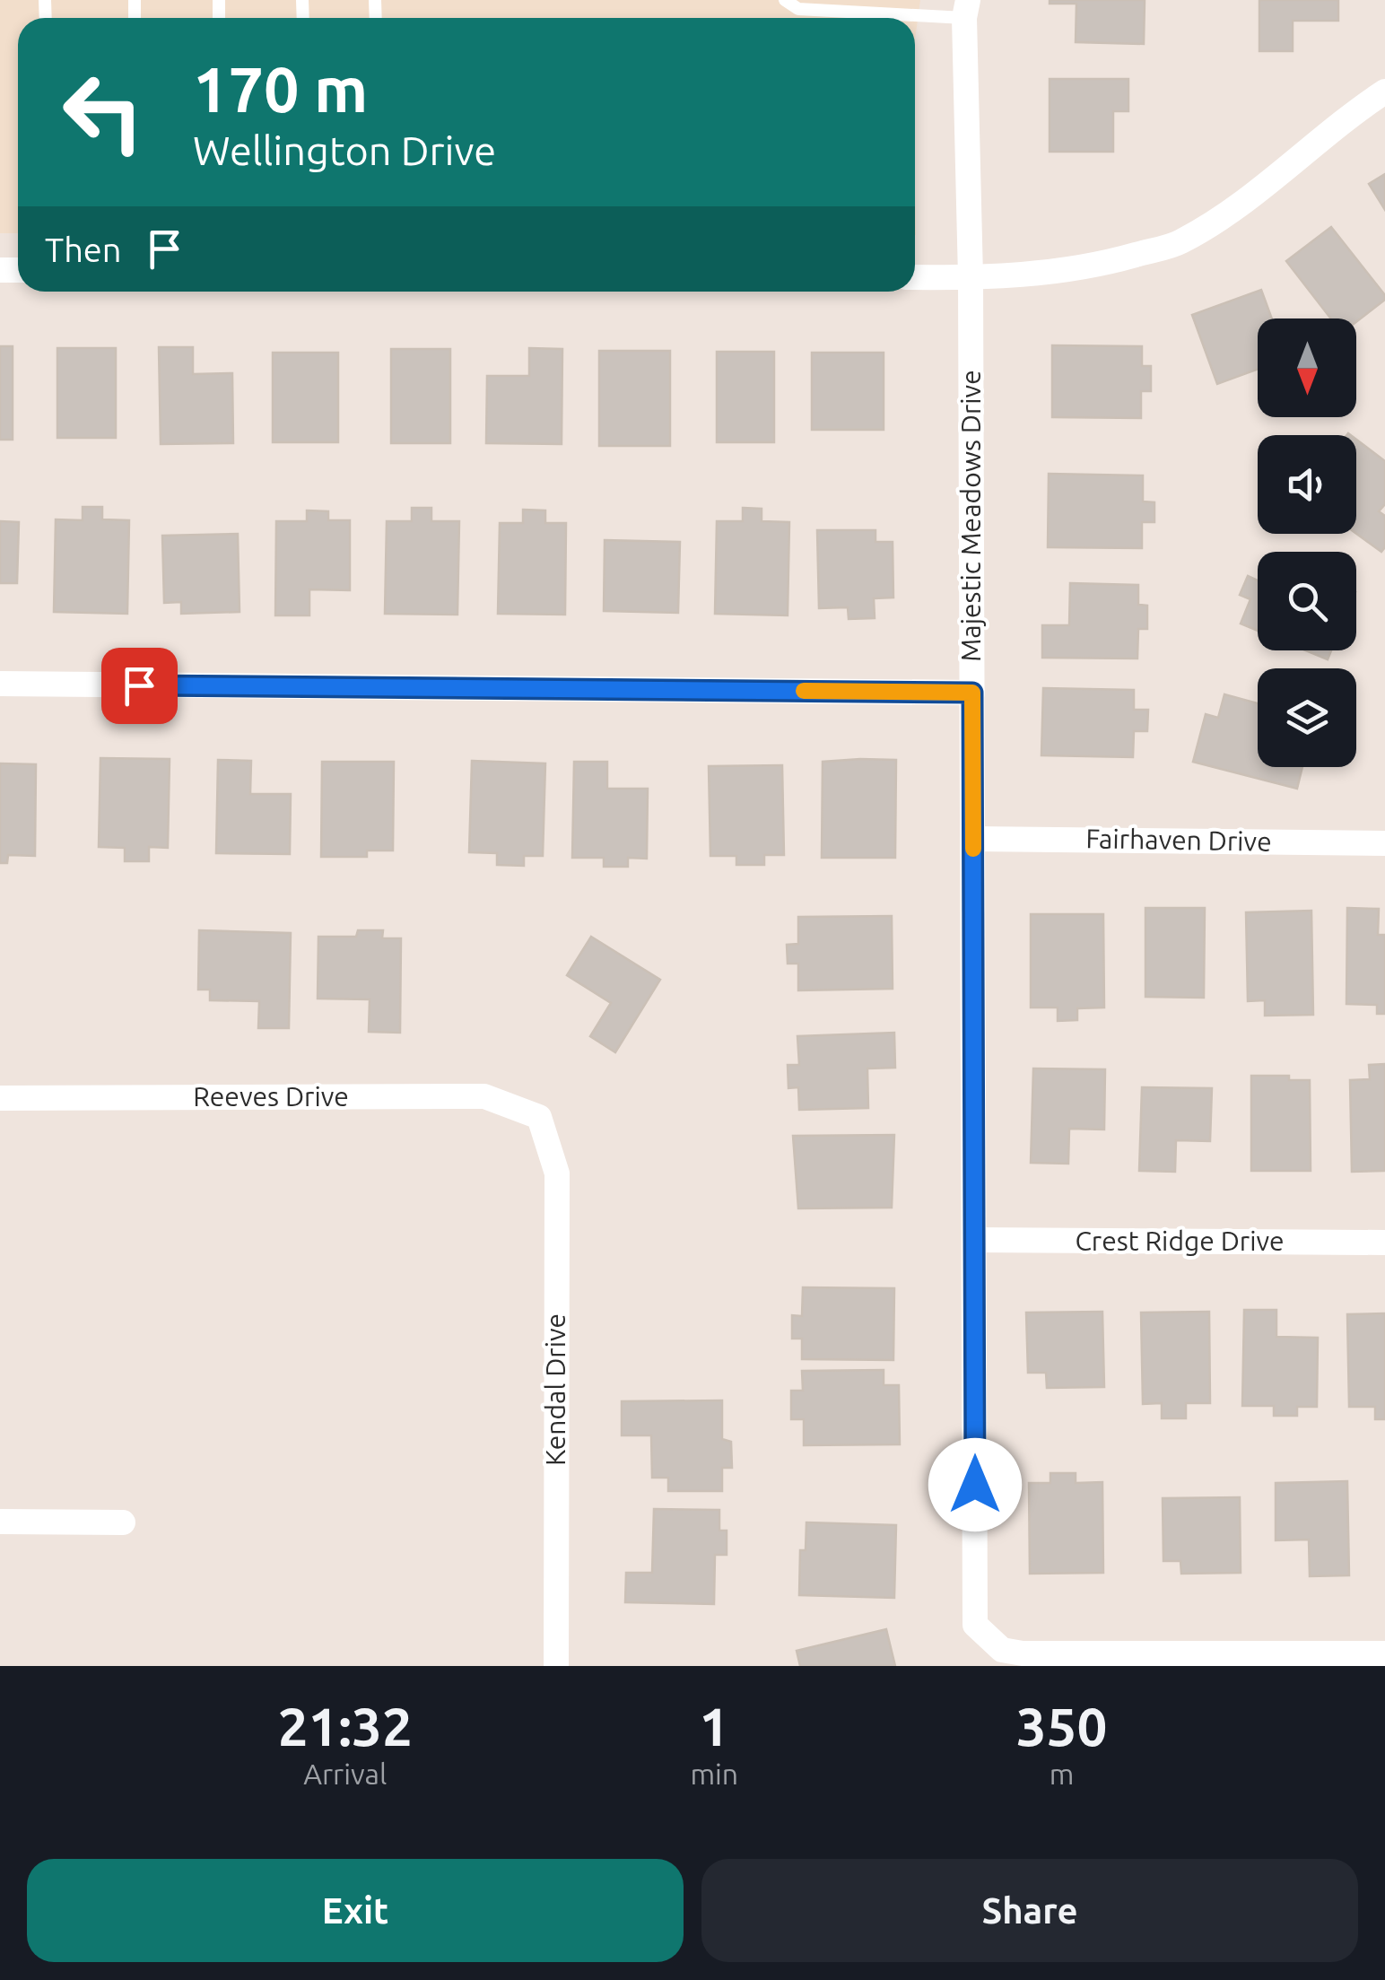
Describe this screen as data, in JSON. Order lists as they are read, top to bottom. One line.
{"streets":{"street":["Majestic Meadows Drive","Fairhaven Drive","Reeves Drive","Crest Ridge Drive","Kendal Drive"]},"crossings":[["Majestic Meadows Drive","Fairhaven Drive"],["Majestic Meadows Drive","Crest Ridge Drive"],["Reeves Drive","Kendal Drive"]],"north":"bottom","page":{"turn":["170 m","Wellington Drive"],"then":"Then","eta":["21:32","Arrival","1","min","350","m"],"buttons":["Exit","Share"]}}
